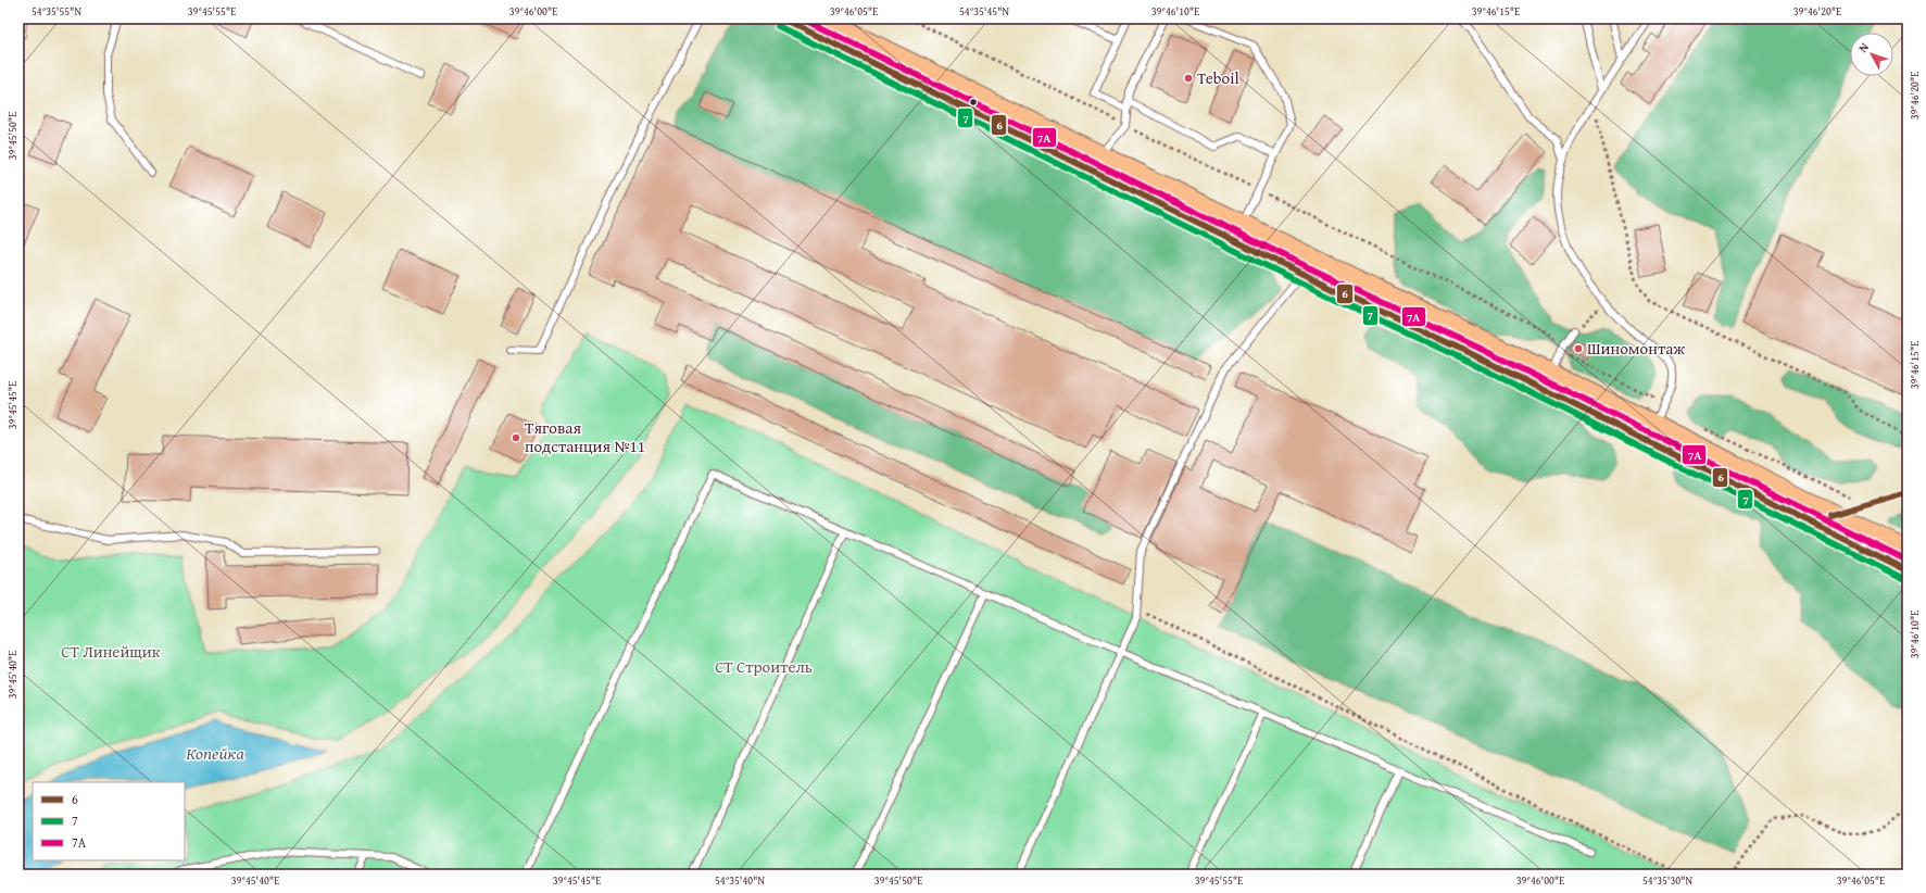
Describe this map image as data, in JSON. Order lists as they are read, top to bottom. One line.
{"water":["Копейка"],"parks":["СТ Линейщик","СТ Строитель"],"places":["Teboil","Шиномонтаж","Тяговая подстанция №11"],"lines":["transit line 6","transit line 7А","transit line 7"],"legend":["6","7","7А"],"north":"top left","coordinates":["54°35'55\"N","39°45'55\"E","39°46'00\"E","39°46'05\"E","54°35'45\"N","39°46'10\"E","39°46'15\"E","39°46'20\"E","39°45'50\"E","39°45'45\"E","39°45'40\"E","54°35'40\"N","54°35'30\"N"]}
